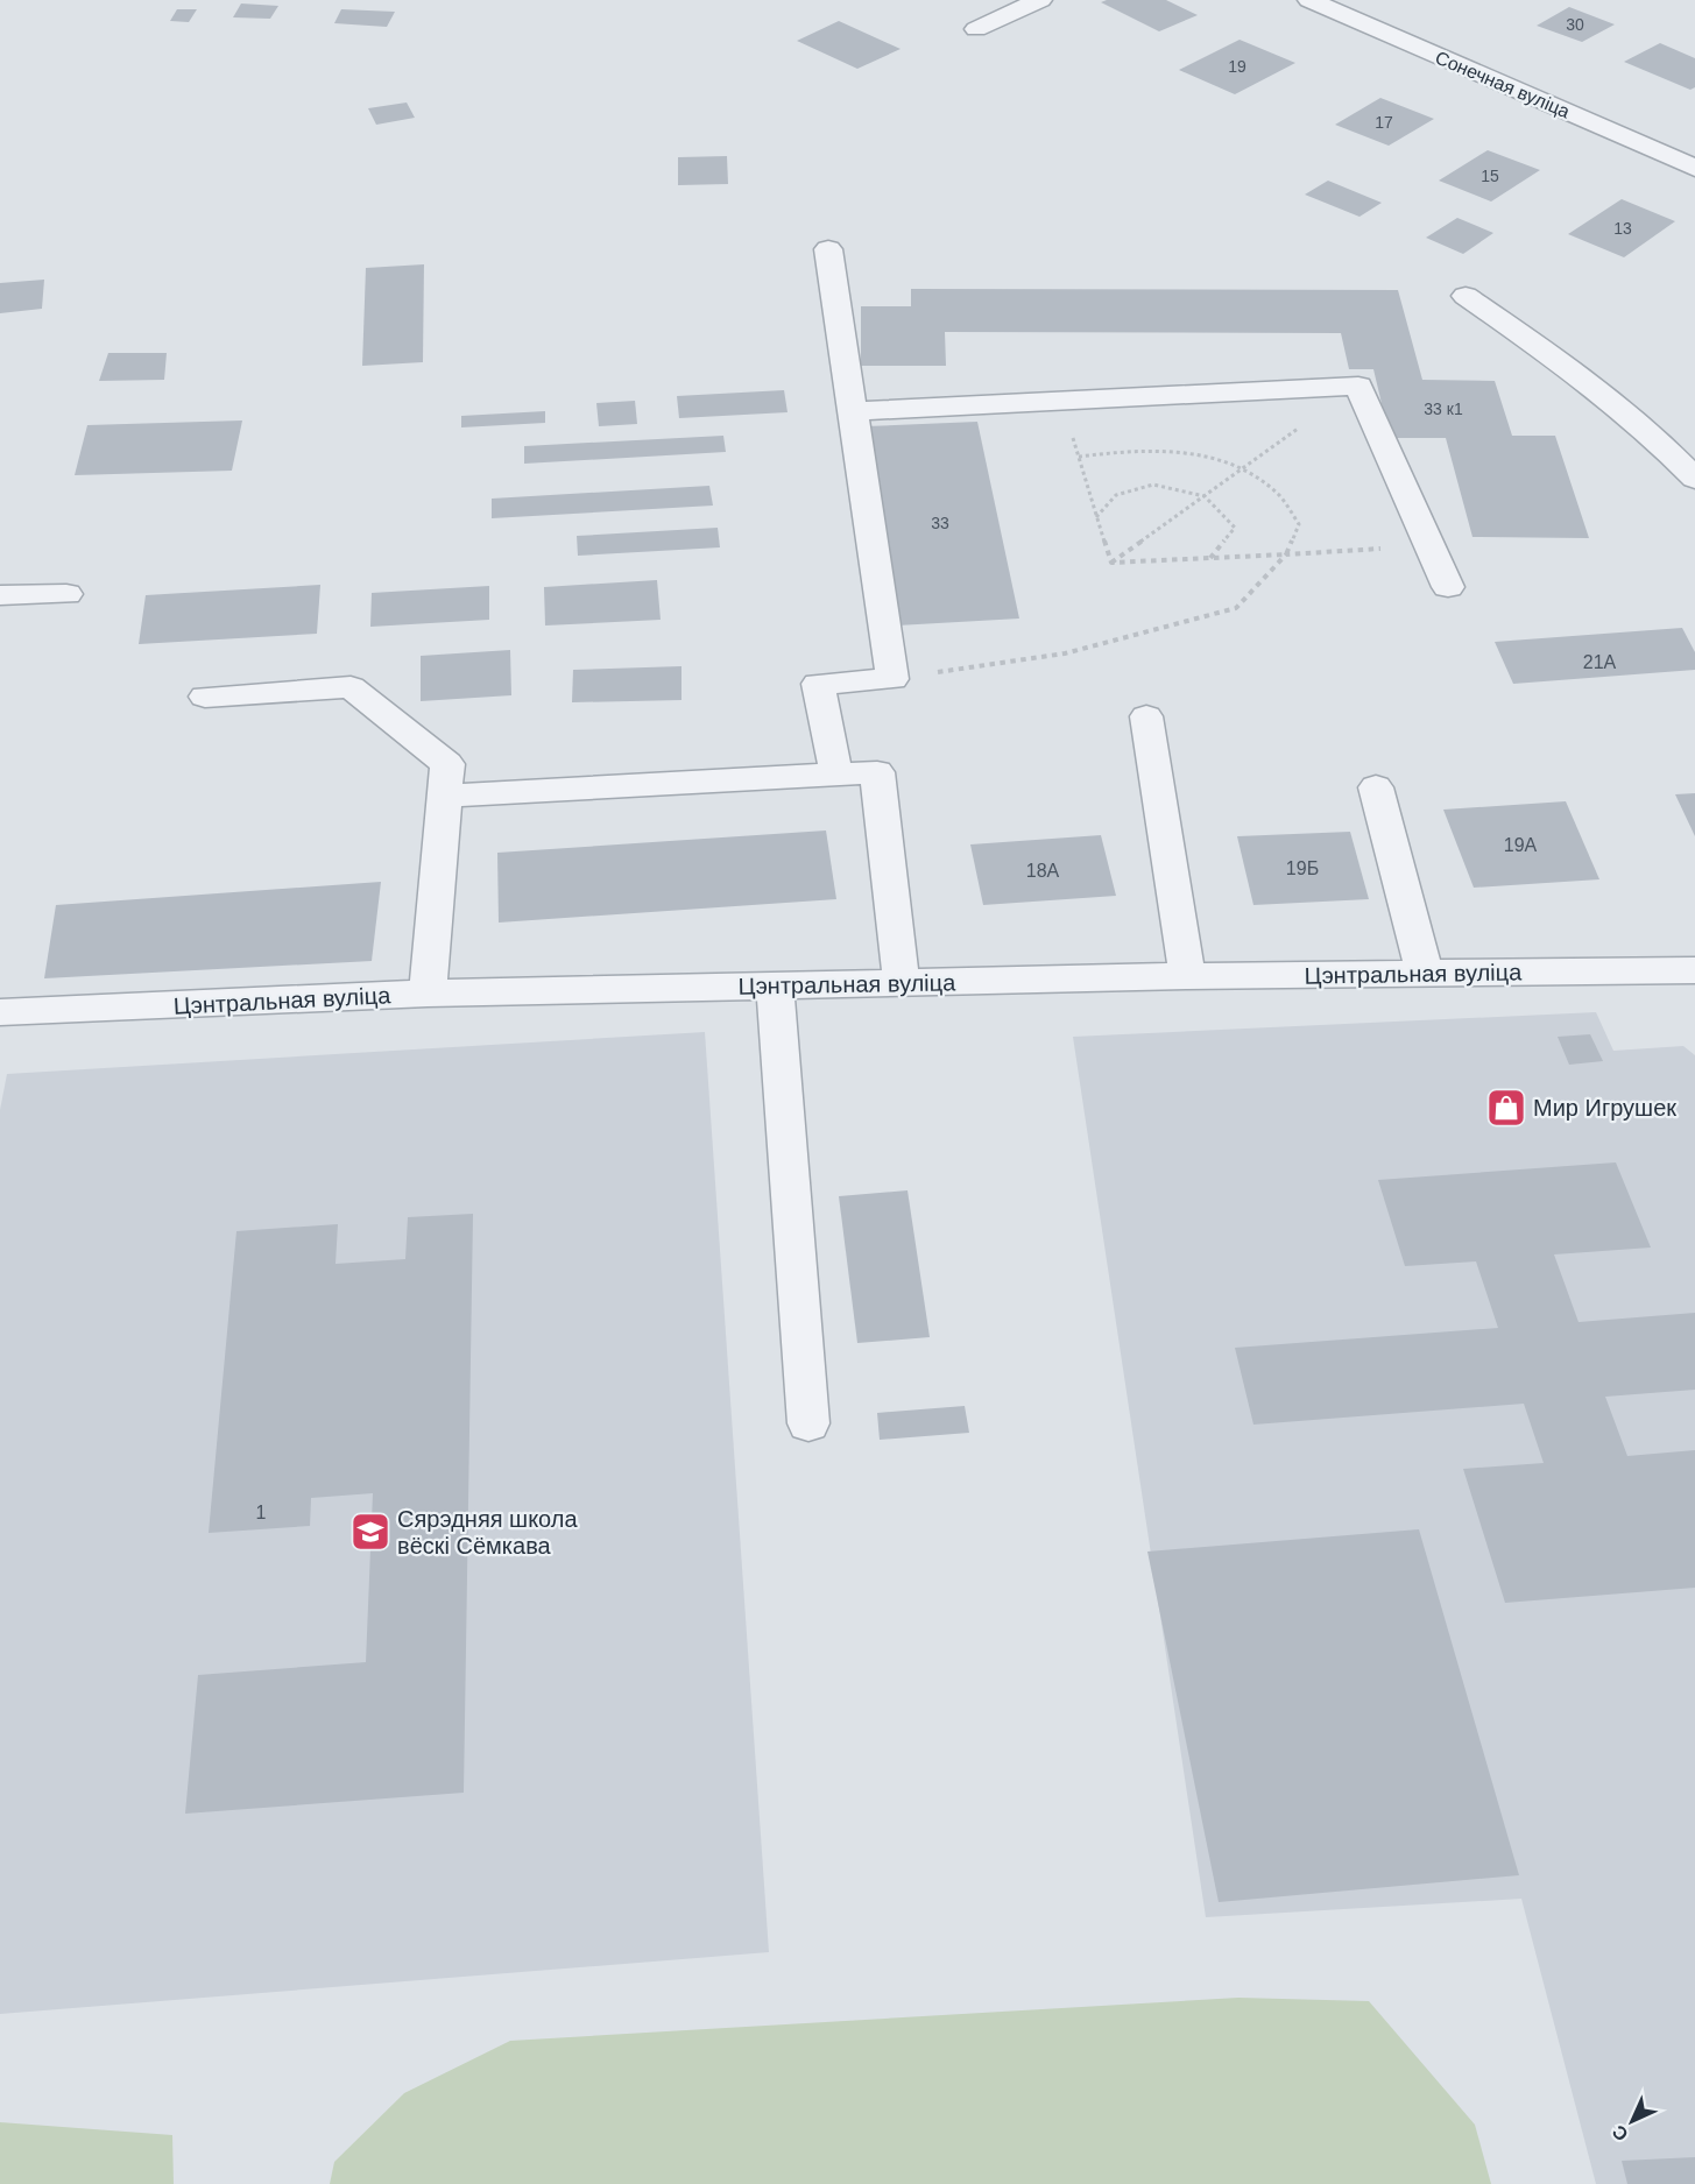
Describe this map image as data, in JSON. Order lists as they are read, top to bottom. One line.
{"streets":{"street":["Сонечная вуліца","Цэнтральная вуліца"]},"places":{"shop":["Мир Игрушек"],"school or university":["Сярэдняя школа вёскі Сёмкава"]},"house_numbers":["30","19","17","15","13","33 к1","33","21А","19А","19Б","18А","1"],"north":"bottom left"}
